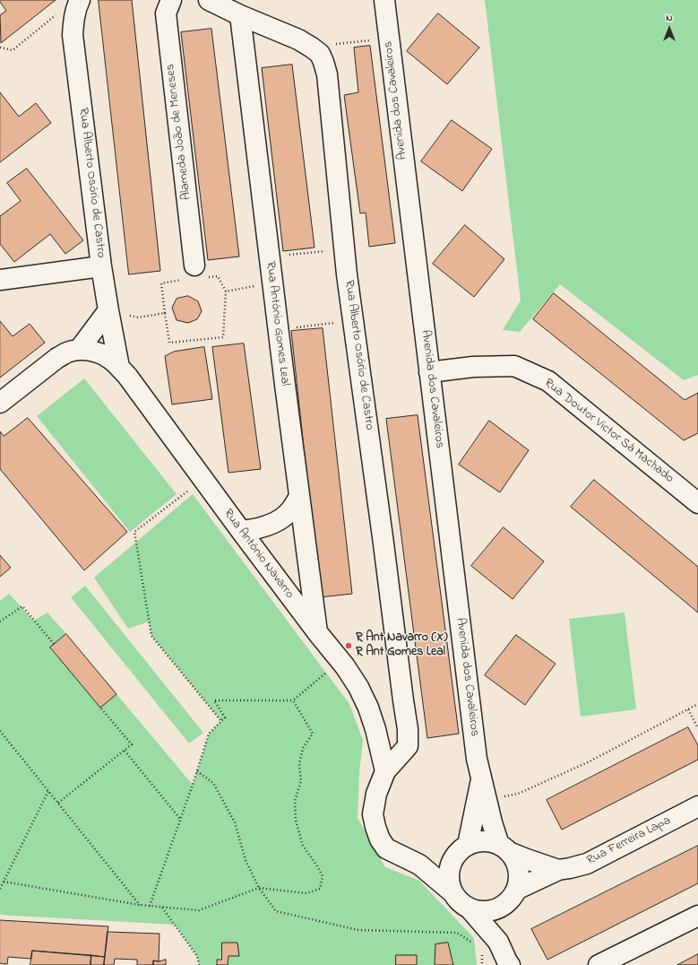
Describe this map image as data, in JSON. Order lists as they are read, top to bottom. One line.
{"streets":{"street":["Avenida dos Cavaleiros","Alameda João de Meneses","Rua Alberto Osório de Castro","Rua António Gomes Leal","Rua Doutor Victor Sá Machado","Rua António Navarro","Rua Ferreira Lapa"]},"crossings":[["Avenida dos Cavaleiros","Rua Doutor Victor Sá Machado"],["Avenida dos Cavaleiros","Rua Ferreira Lapa"],["Rua Alberto Osório de Castro","Rua António Gomes Leal"],["Rua Alberto Osório de Castro","Rua António Navarro"],["Rua António Gomes Leal","Rua António Navarro"]],"places":["R Ant Navarro (X) R Ant Gomes Leal"],"north":"top"}
